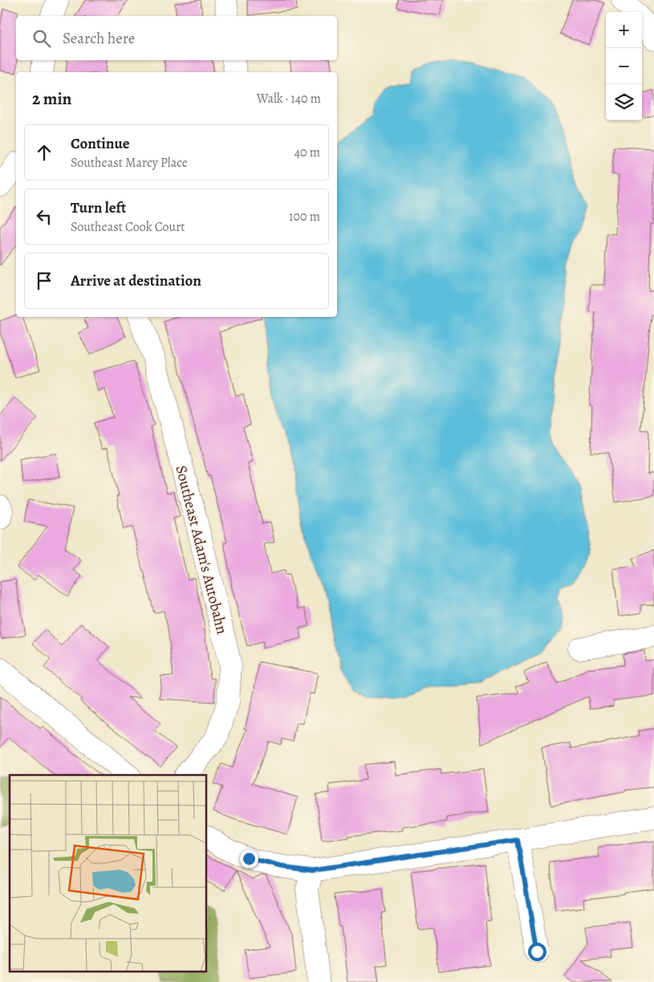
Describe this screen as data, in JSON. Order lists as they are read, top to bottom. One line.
{"streets":{"street":["Southeast Adam's Autobahn"]},"page":{"map_buttons":["+","−"],"search":"Search here","heading":["2 min","Walk · 140 m"],"list":[["Continue","Southeast Marcy Place","40 m"],["Turn left","Southeast Cook Court","100 m"],"Arrive at destination"]}}
